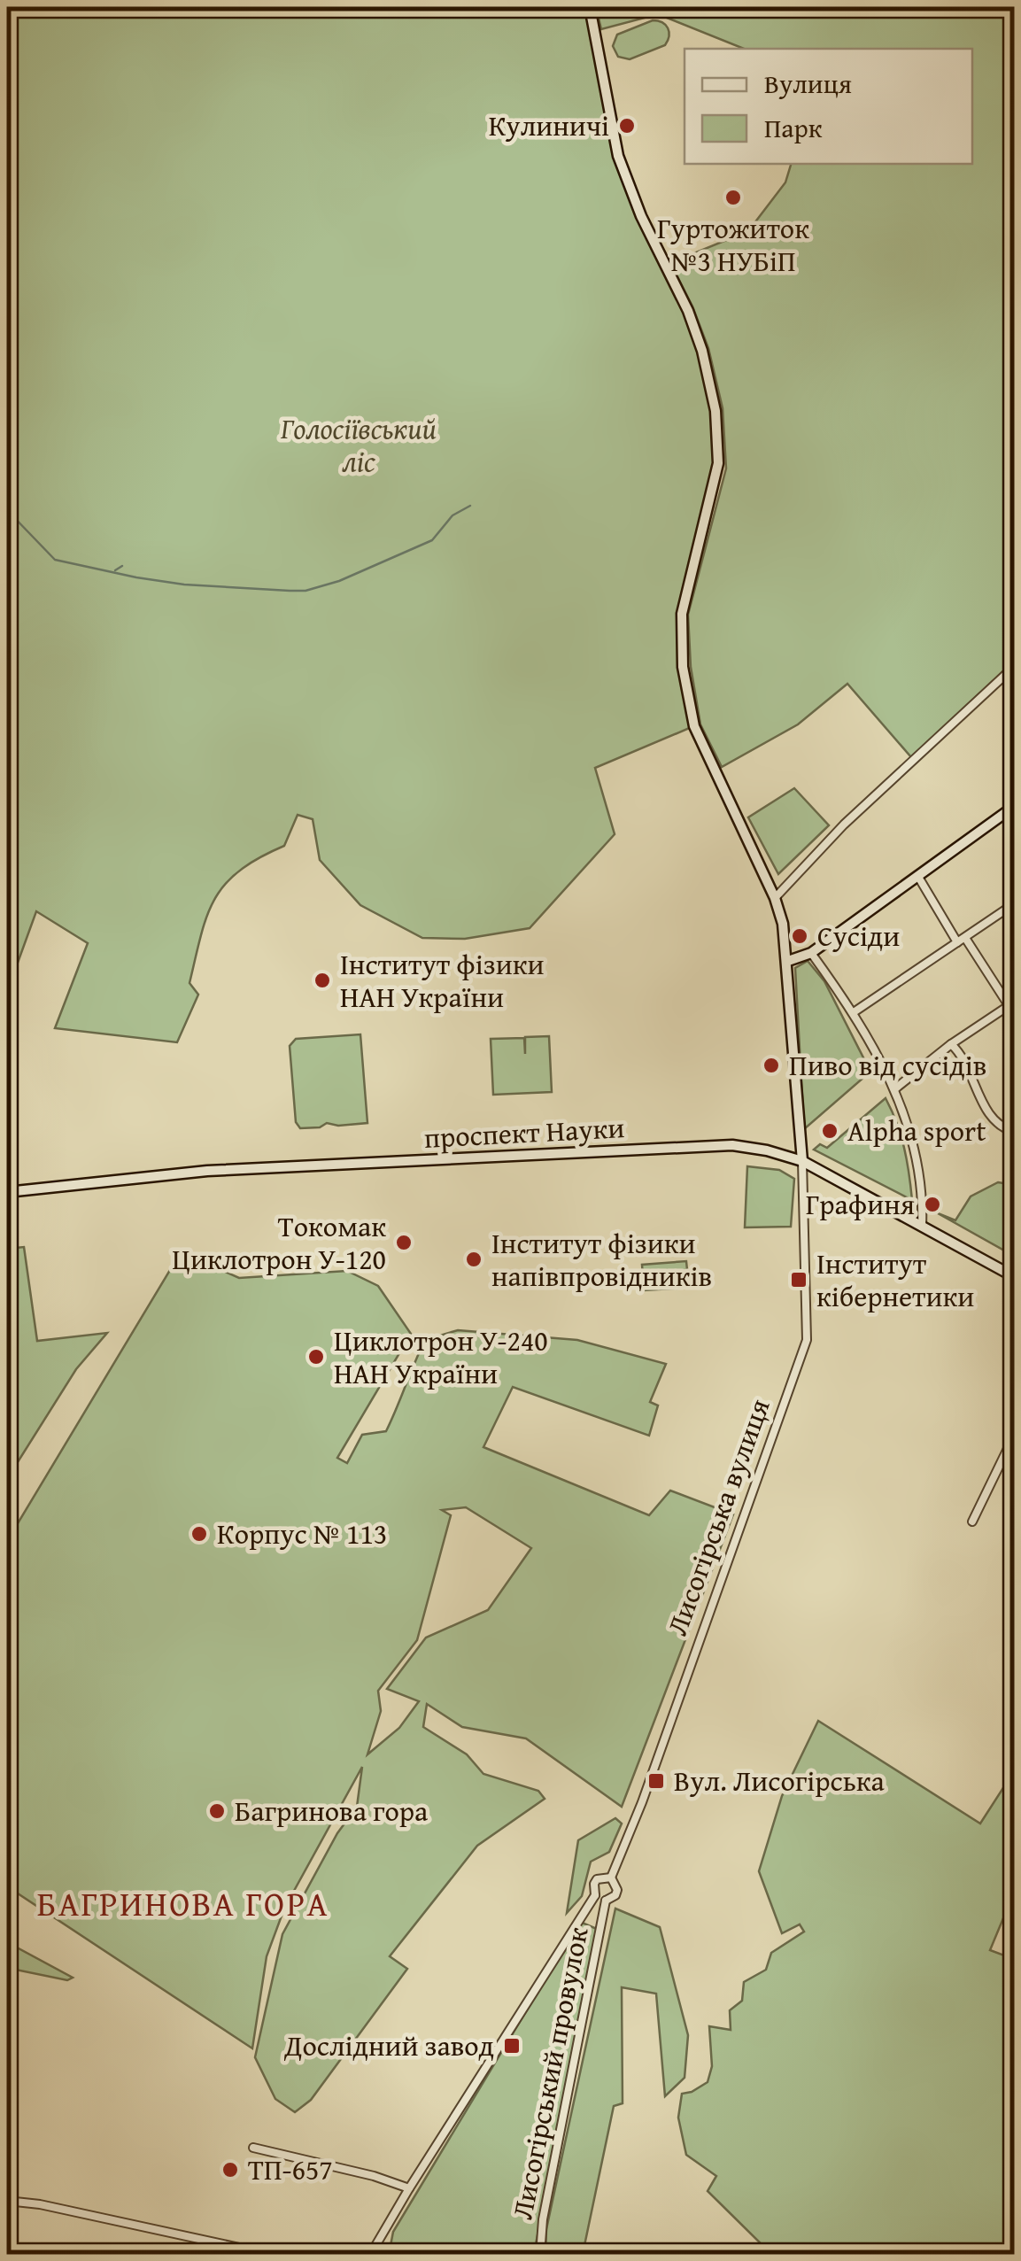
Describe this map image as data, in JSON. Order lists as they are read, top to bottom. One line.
{"streets":{"street":["проспект Науки","Лисогірська вулиця","Лисогірський провулок"]},"crossings":[["проспект Науки","Лисогірська вулиця"],["Лисогірська вулиця","Лисогірський провулок"]],"districts":["БАГРИНОВА ГОРА"],"parks":["Голосіївський ліс"],"places":{"other":["Кулиничі","Гуртожиток №3 НУБіП","Сусіди","Інститут фізики НАН України","Пиво від сусідів","Alpha sport","Графиня","Токомак Циклотрон У-120","Інститут фізики напівпровідників","Циклотрон У-240 НАН України","Корпус № 113","Багринова гора","ТП-657"],"transit":["Інститут кібернетики","Вул. Лисогірська","Дослідний завод"]},"legend":["Вулиця","Парк"]}
